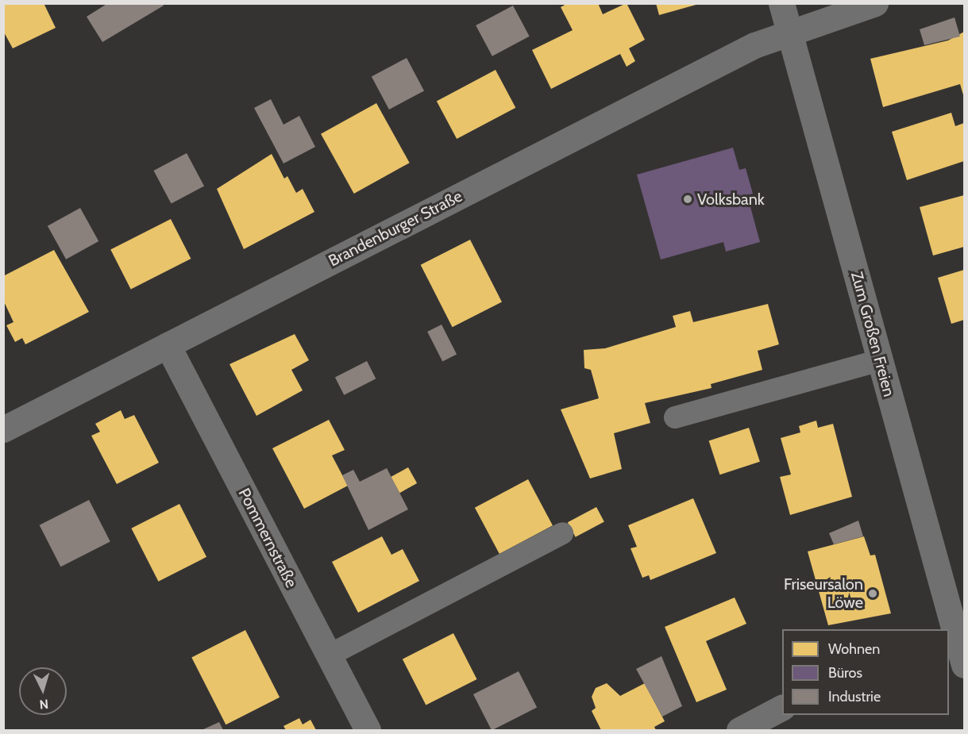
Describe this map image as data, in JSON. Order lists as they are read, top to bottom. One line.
{"streets":{"street":["Brandenburger Straße","Zum Großen Freien","Pommernstraße"]},"crossings":[["Brandenburger Straße","Zum Großen Freien"],["Brandenburger Straße","Pommernstraße"]],"places":["Volksbank","Friseursalon Löwe"],"legend":["Wohnen","Büros","Industrie"],"north":"bottom"}
